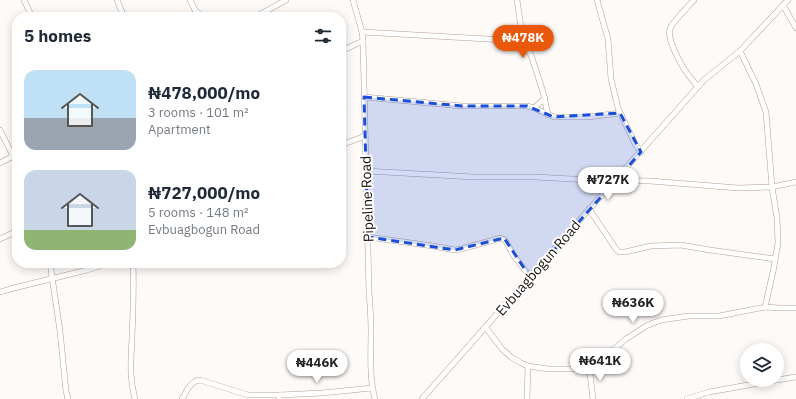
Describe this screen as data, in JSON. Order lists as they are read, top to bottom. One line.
{"streets":{"street":["Pipeline Road","Evbuagbogun Road"]},"page":{"heading":"5 homes","price":["₦478K","₦727K","₦636K","₦641K","₦446K"],"list":[{"name":"₦478,000/mo","note":"3 rooms · 101 m² · Apartment"},{"name":"₦727,000/mo","note":"5 rooms · 148 m² · Evbuagbogun Road"}]}}
